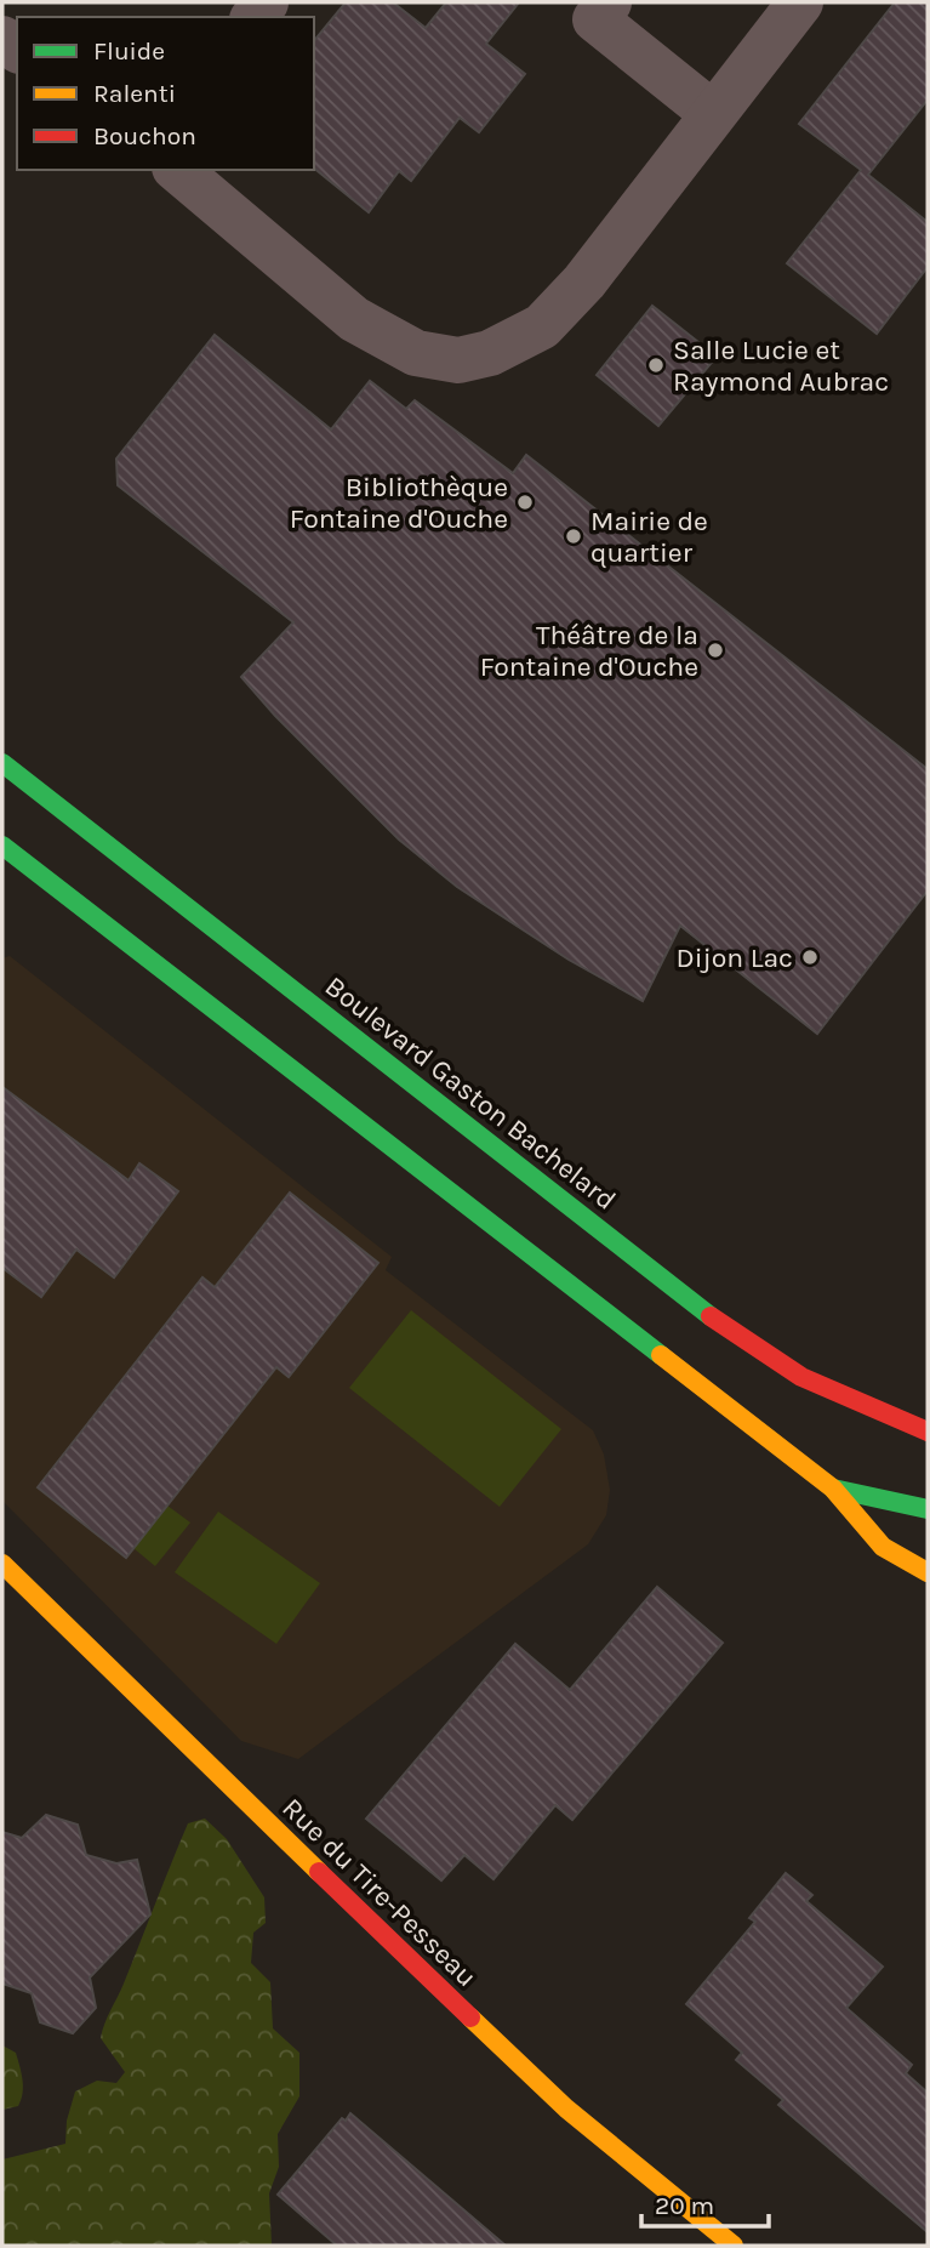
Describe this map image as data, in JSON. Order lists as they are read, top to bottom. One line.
{"streets":{"street":["Boulevard Gaston Bachelard","Rue du Tire-Pesseau"]},"places":["Salle Lucie et Raymond Aubrac","Bibliothèque Fontaine d'Ouche","Mairie de quartier","Théâtre de la Fontaine d'Ouche","Dijon Lac"],"legend":["Fluide","Ralenti","Bouchon"],"scale_bar":"20 m"}
